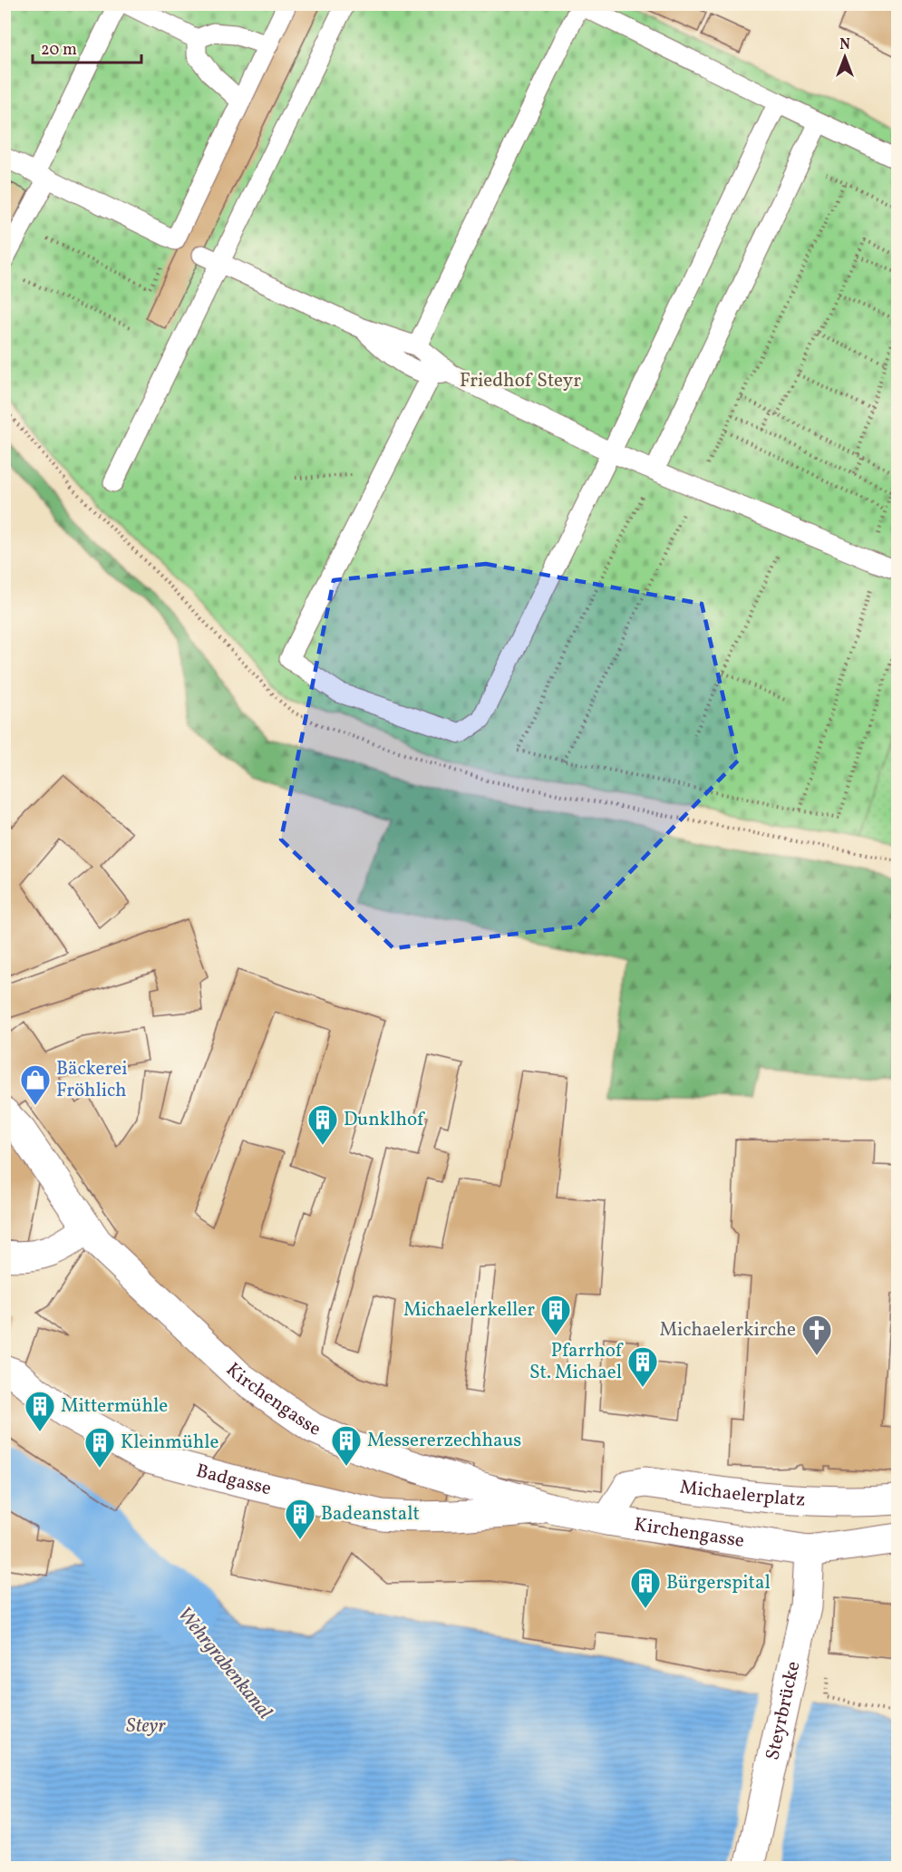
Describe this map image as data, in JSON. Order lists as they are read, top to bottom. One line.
{"streets":{"street":["Kirchengasse","Badgasse","Michaelerplatz","Steyrbrücke"]},"crossings":[["Kirchengasse","Badgasse"],["Kirchengasse","Michaelerplatz"],["Kirchengasse","Steyrbrücke"]],"water":["Wehrgrabenkanal","Steyr"],"parks":["Friedhof Steyr"],"places":{"shop":["Bäckerei Fröhlich"],"building":["Dunklhof","Michaelerkeller","Pfarrhof St. Michael","Mittermühle","Messererzechhaus","Kleinmühle","Badeanstalt","Bürgerspital"],"church":["Michaelerkirche"]},"scale_bar":"20 m","north":"top"}
